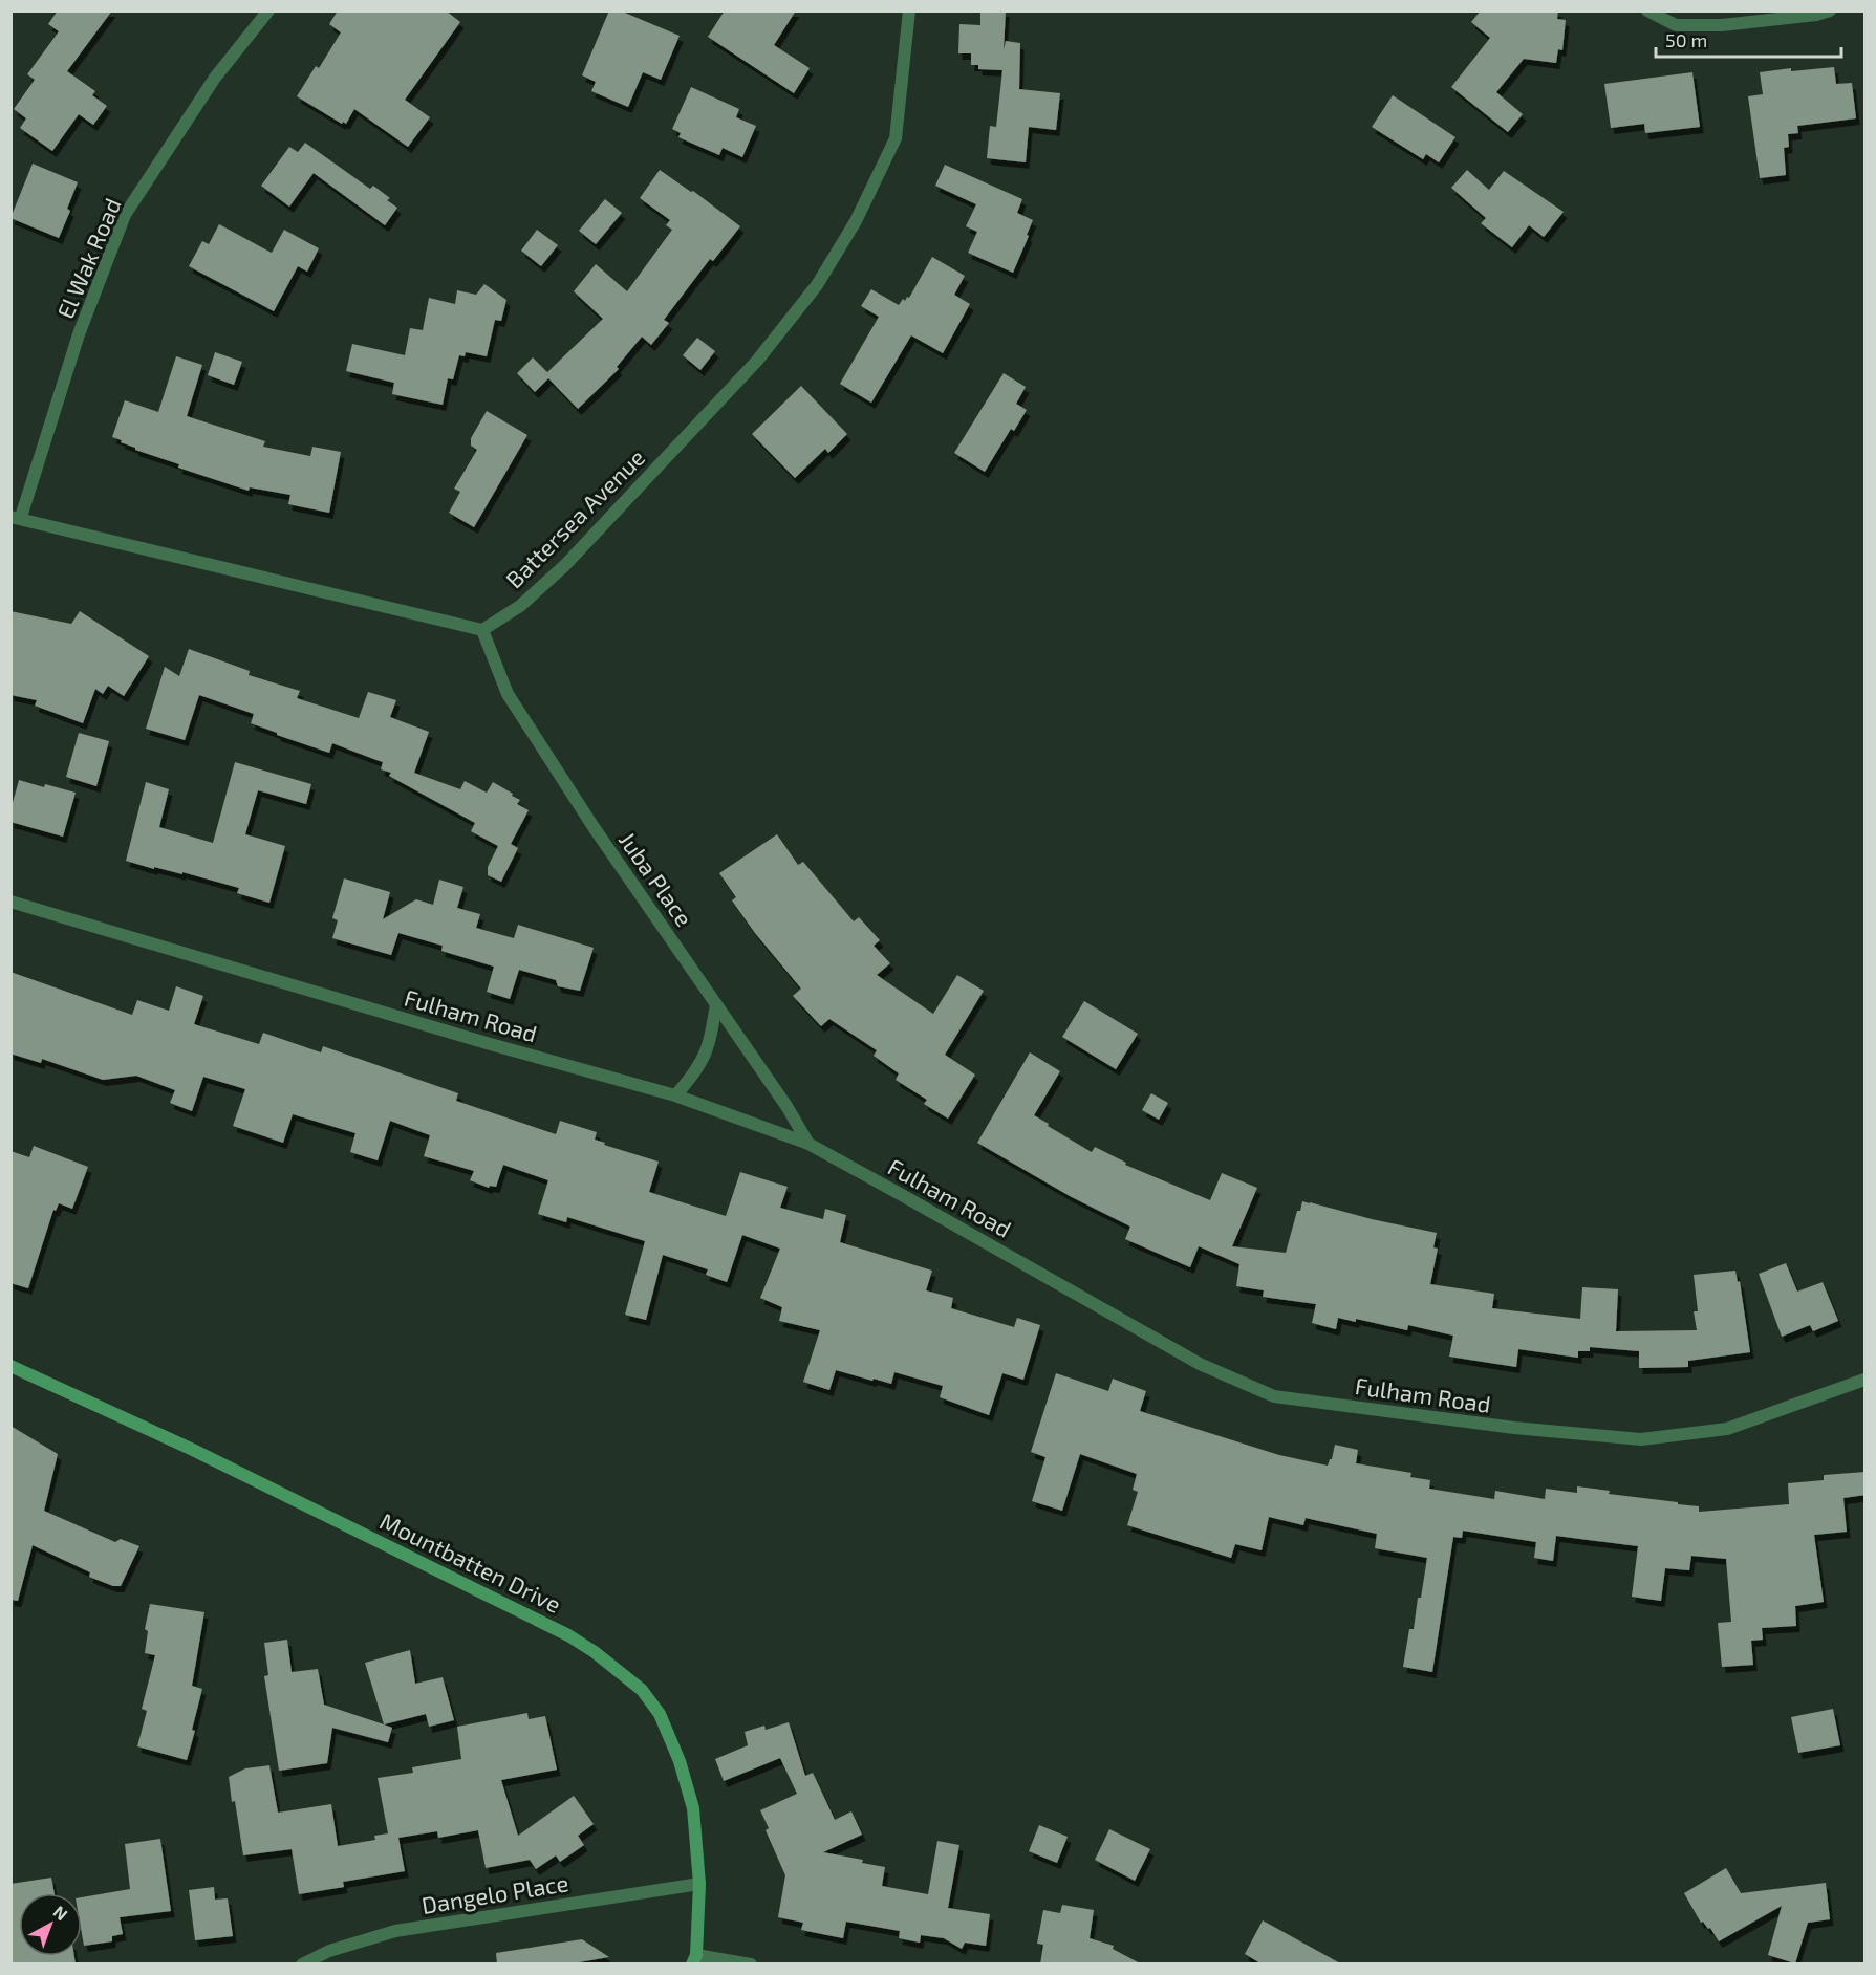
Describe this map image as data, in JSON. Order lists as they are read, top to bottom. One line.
{"streets":{"main road":["Mountbatten Drive"],"street":["El Wak Road","Battersea Avenue","Juba Place","Fulham Road","Dangelo Place"]},"crossings":[["Battersea Avenue","Juba Place"],["Juba Place","Fulham Road"],["Mountbatten Drive","Dangelo Place"]],"scale_bar":"50 m","north":"top right"}
